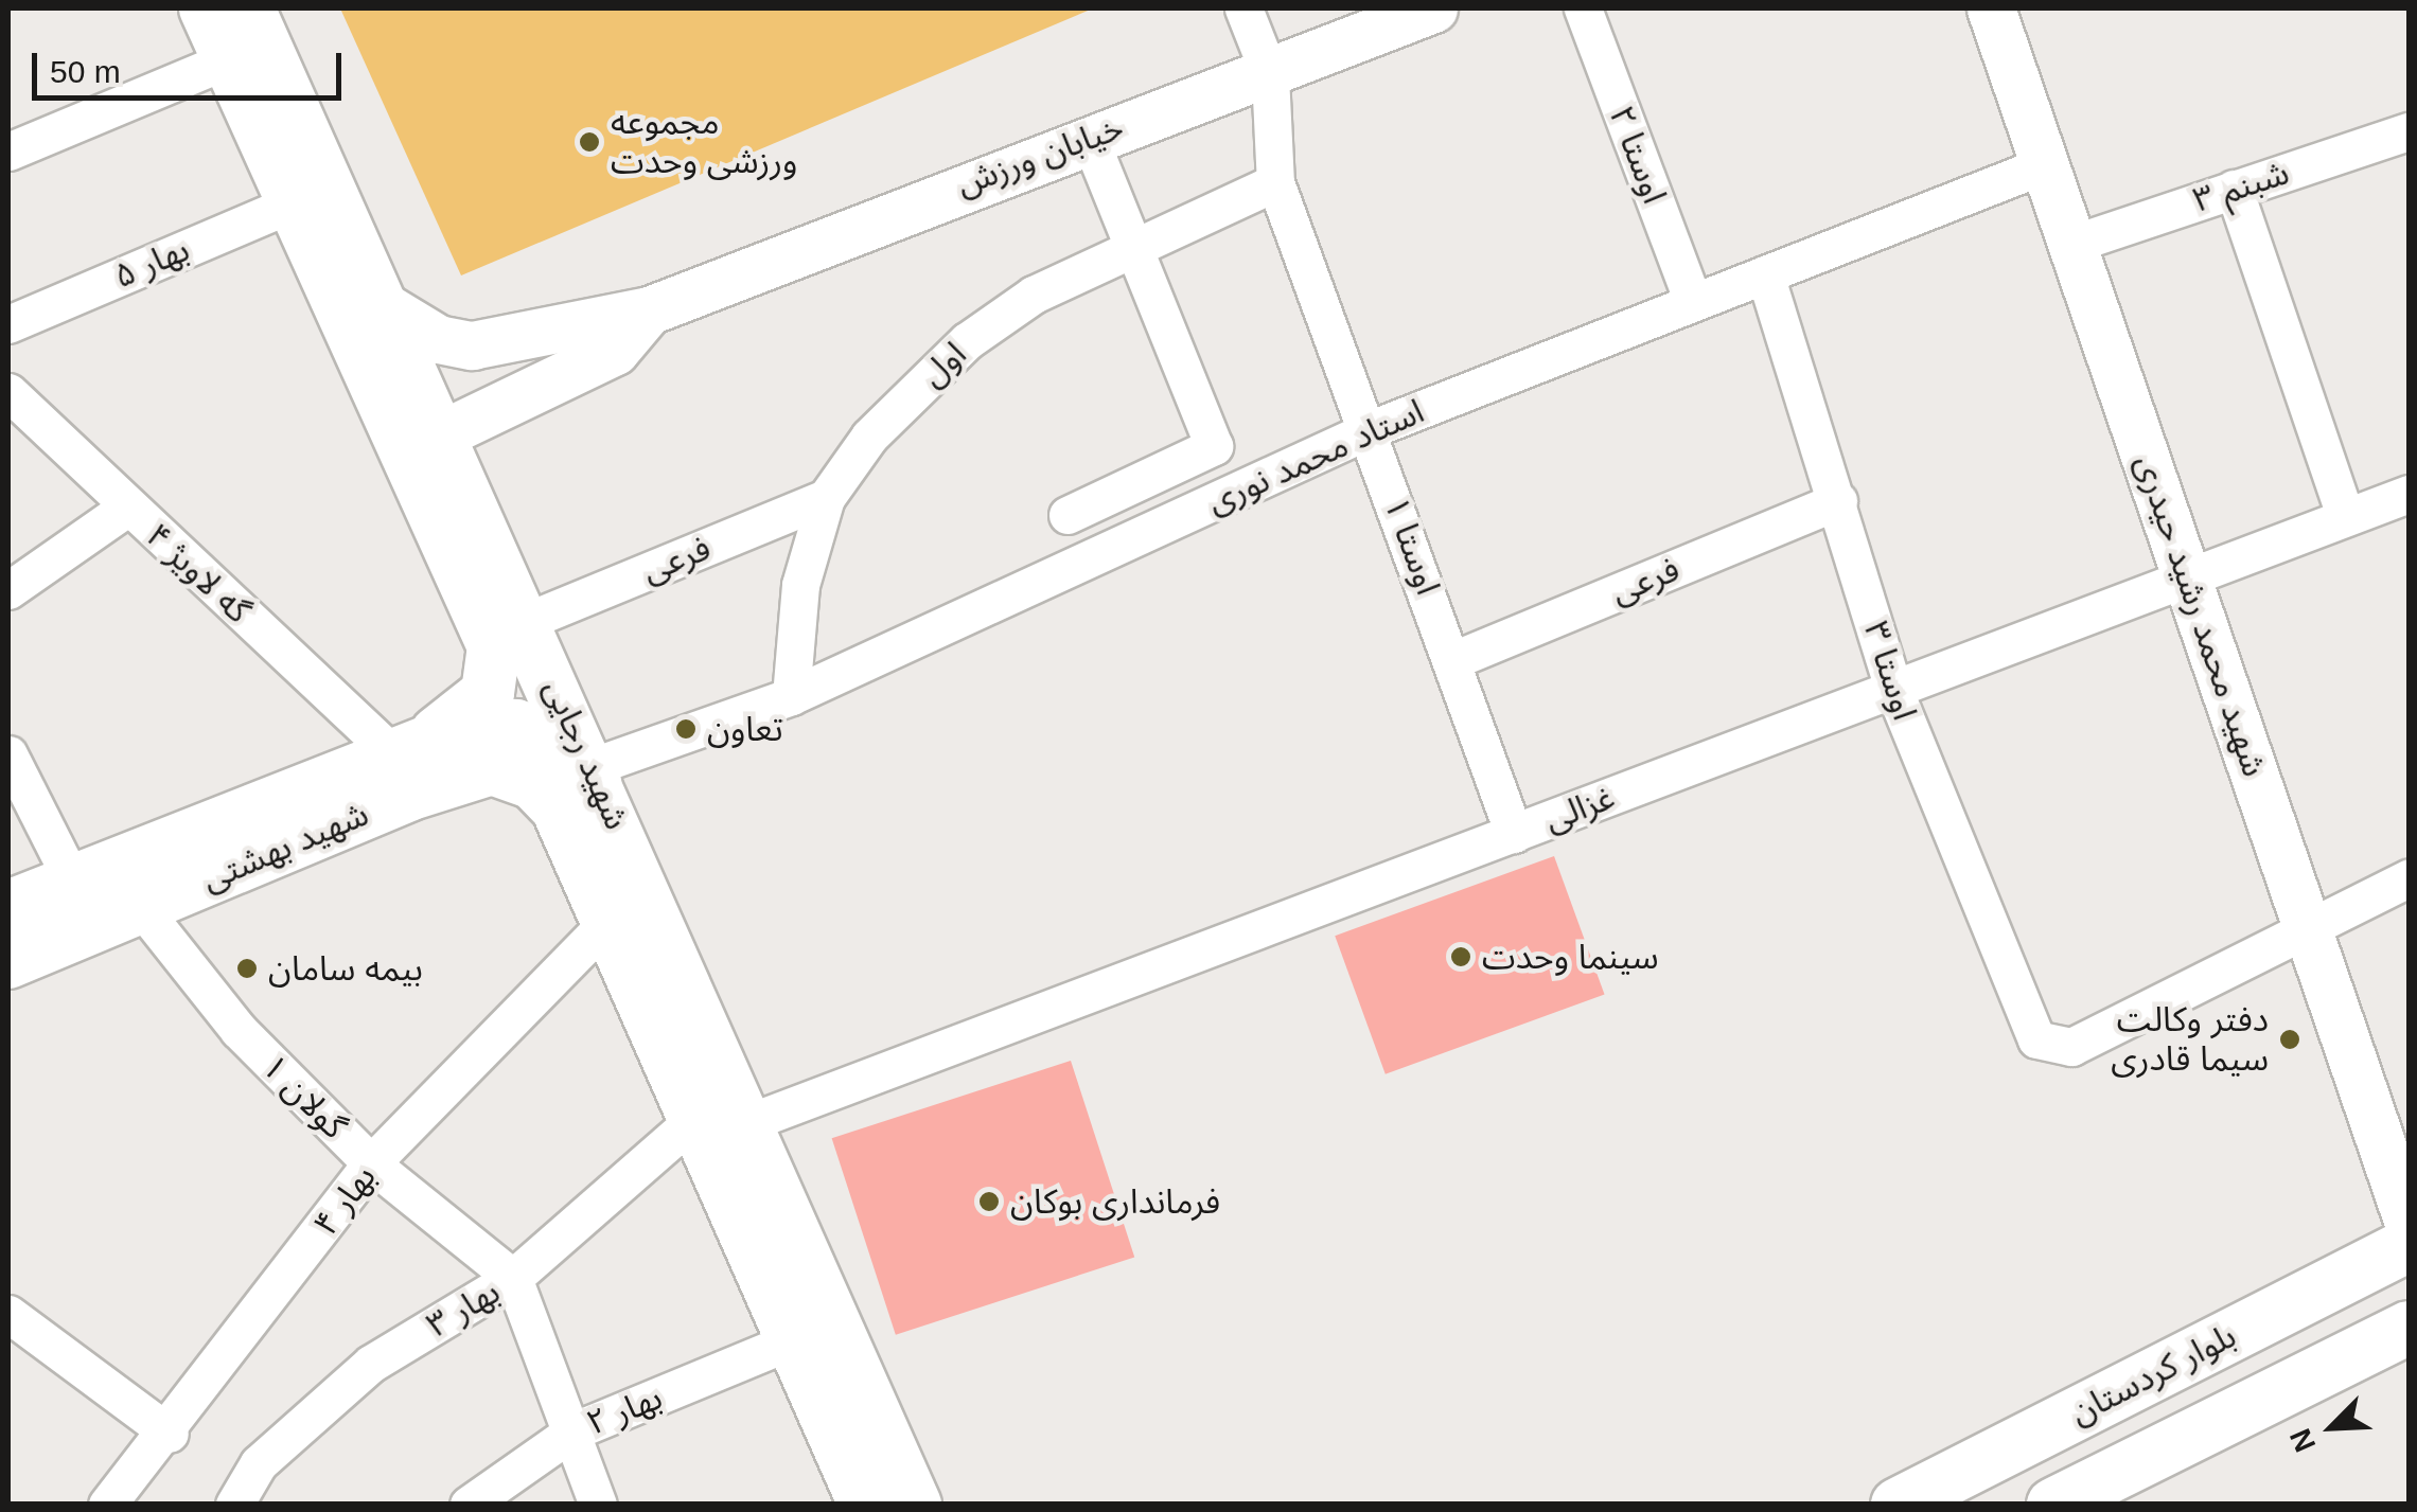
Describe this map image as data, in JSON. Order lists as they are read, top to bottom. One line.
{"streets":{"main road":["شهید رجایی","شهید بهشتی","بلوار کردستان"],"street":["اوستا ۲","خیابان ورزش","شبنم ۳","بهار ۵","اول","استاد محمد نوری","اوستا ۱","فرعی","گه لاویژ ۴","شهید محمد رشید حیدری","اوستا ۳","غزالی","گولان ۱","بهار ۴","بهار ۳","بهار ۲"]},"crossings":[["اوستا ۲","استاد محمد نوری"],["خیابان ورزش","اوستا ۱"],["خیابان ورزش","شهید رجایی"],["شبنم ۳","شهید محمد رشید حیدری"],["بهار ۵","شهید رجایی"],["اول","استاد محمد نوری"],["اول","اوستا ۱"],["اول","فرعی"],["استاد محمد نوری","اوستا ۱"],["استاد محمد نوری","شهید محمد رشید حیدری"],["استاد محمد نوری","اوستا ۳"],["استاد محمد نوری","شهید رجایی"],["استاد محمد نوری","شهید بهشتی"],["اوستا ۱","فرعی"],["اوستا ۱","غزالی"],["فرعی","اوستا ۳"],["فرعی","شهید رجایی"],["گه لاویژ ۴","شهید رجایی"],["گه لاویژ ۴","شهید بهشتی"],["شهید محمد رشید حیدری","اوستا ۳"],["شهید محمد رشید حیدری","غزالی"],["اوستا ۳","غزالی"],["شهید رجایی","غزالی"],["شهید رجایی","شهید بهشتی"],["شهید رجایی","بهار ۴"],["شهید رجایی","بهار ۳"],["شهید رجایی","بهار ۲"],["غزالی","بهار ۳"],["شهید بهشتی","گولان ۱"],["گولان ۱","بهار ۴"],["گولان ۱","بهار ۳"]],"places":["مجموعه ورزشی وحدت","تعاون","سینما وحدت","بیمه سامان","دفتر وکالت سیما قادری","فرمانداری بوکان"],"scale_bar":"50 m","north":"bottom left"}
